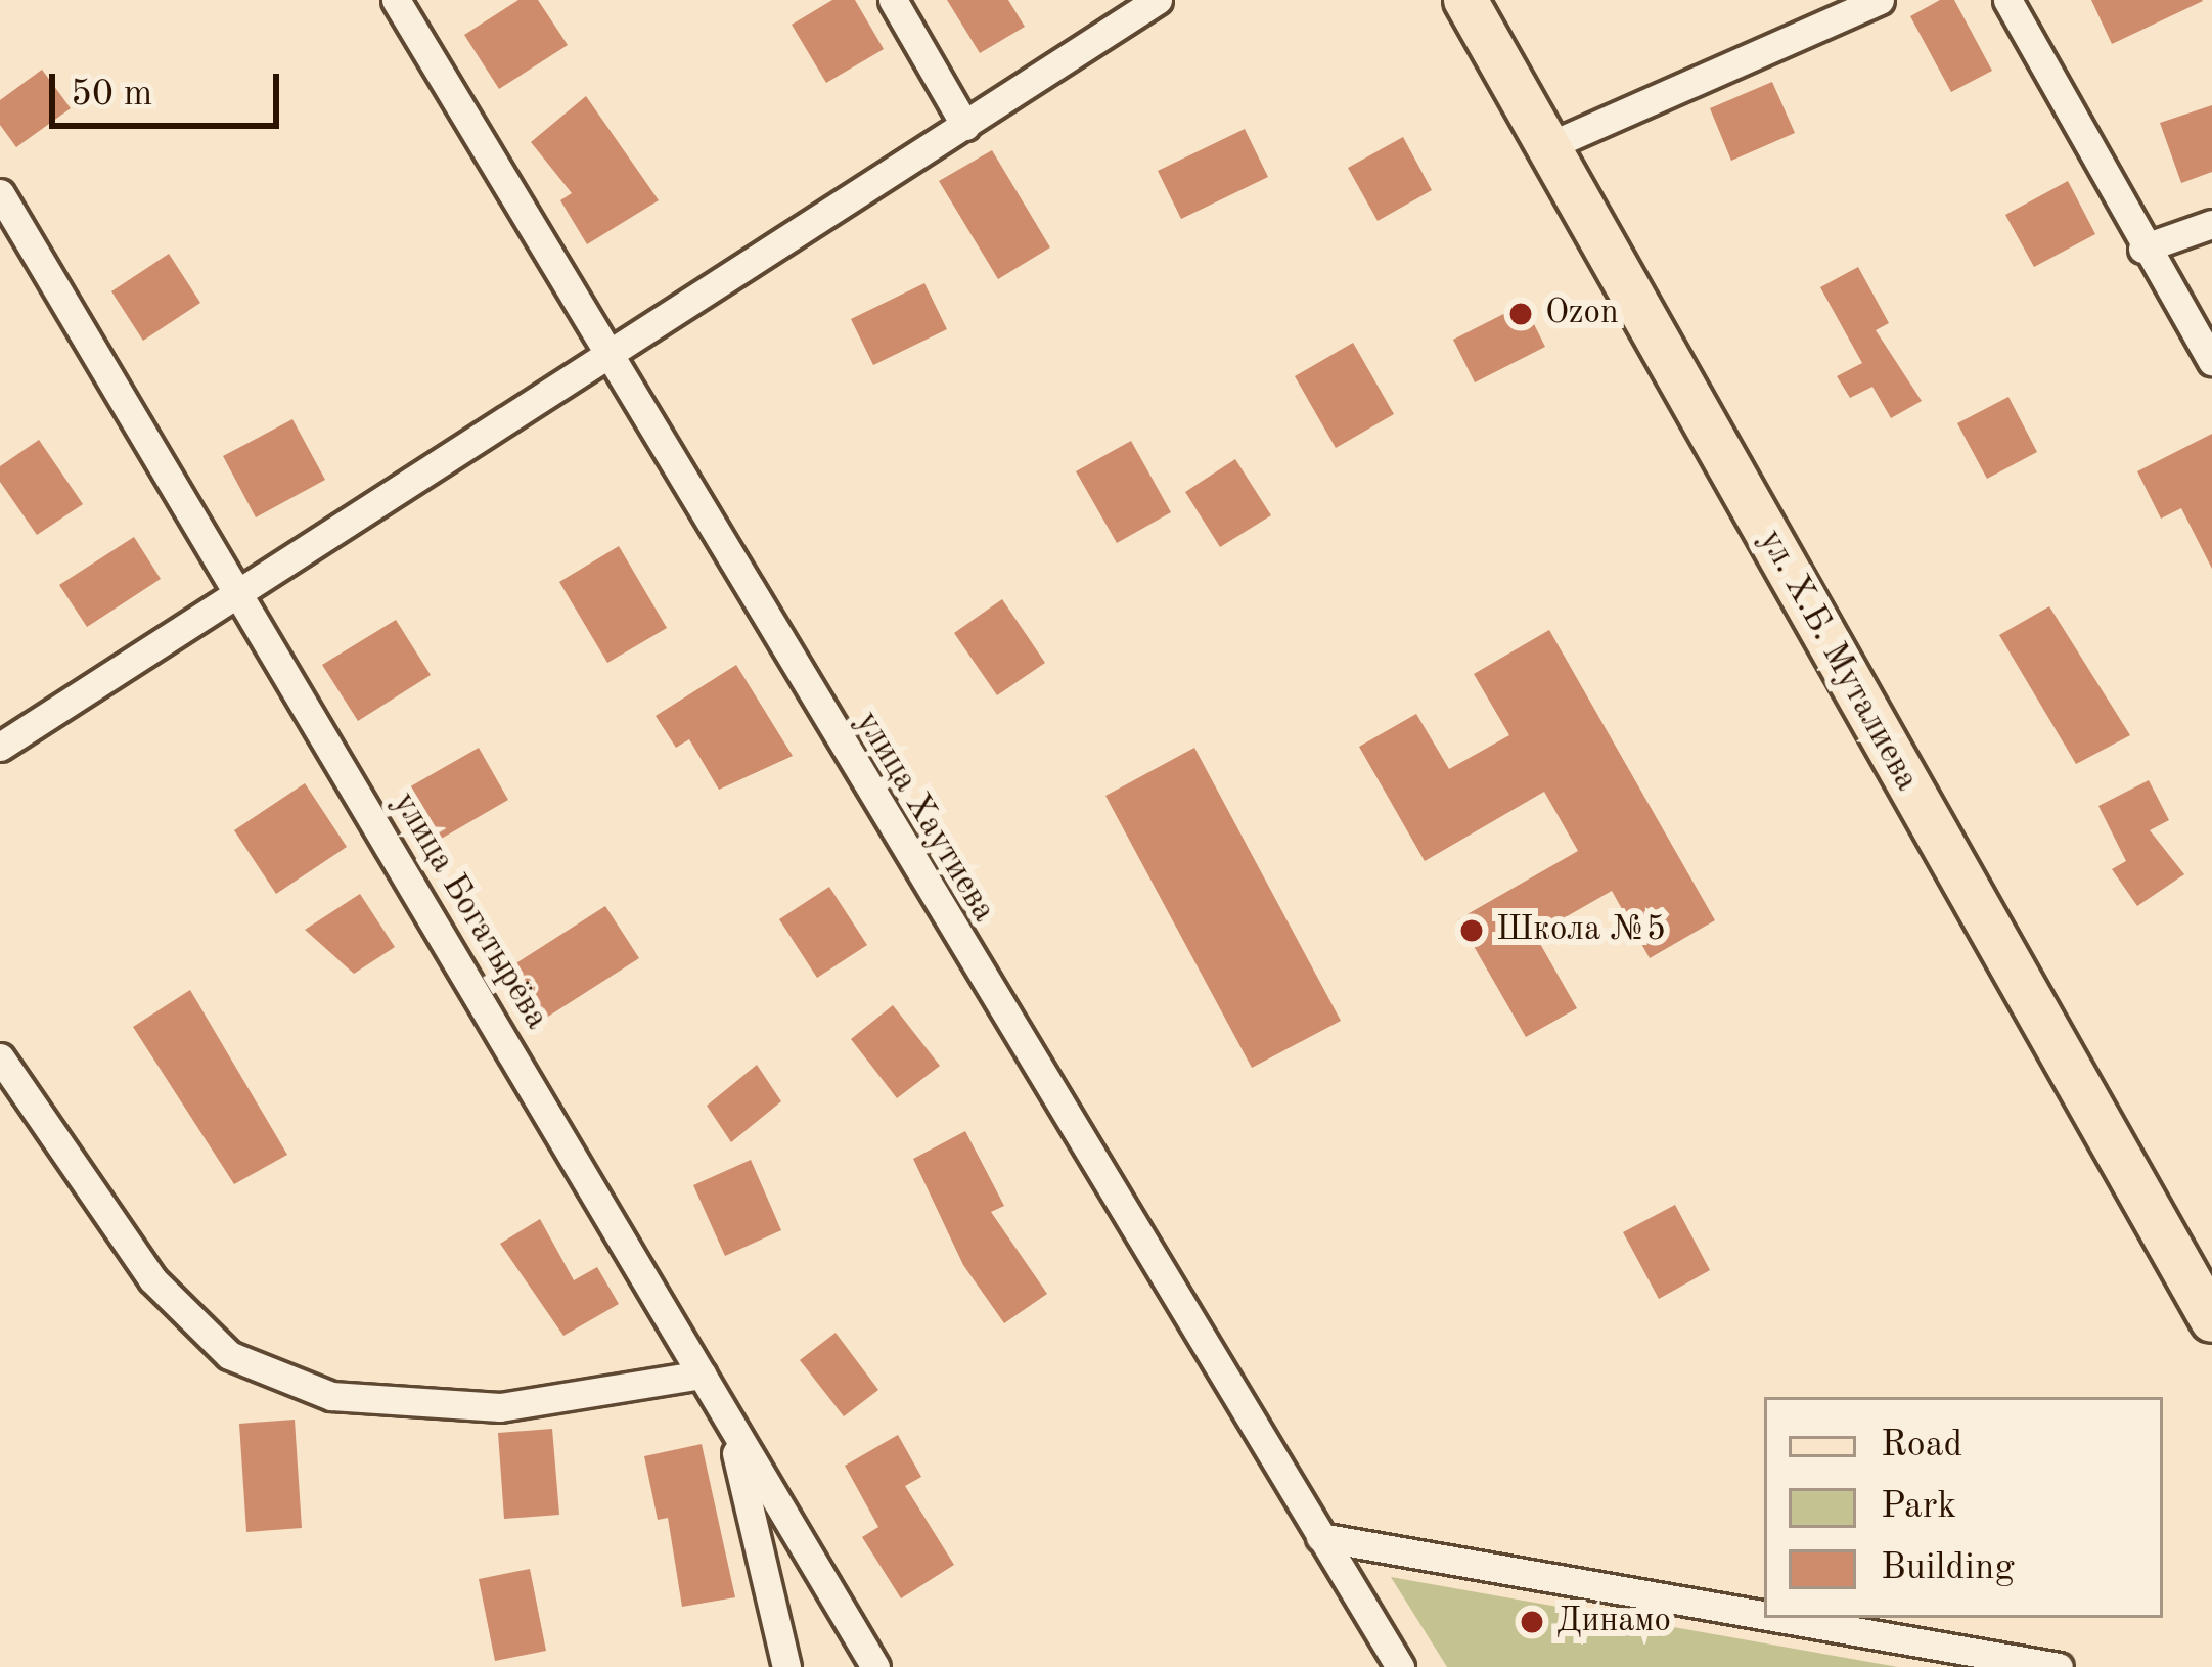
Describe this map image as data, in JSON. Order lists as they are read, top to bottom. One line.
{"streets":{"main road":["ул. Х.Б. Муталиева"],"street":["улица Хаутиева","улица Богатырёва"]},"places":["Ozon","Школа №5","Динамо"],"legend":["Road","Park","Building"],"scale_bar":"50 m"}
